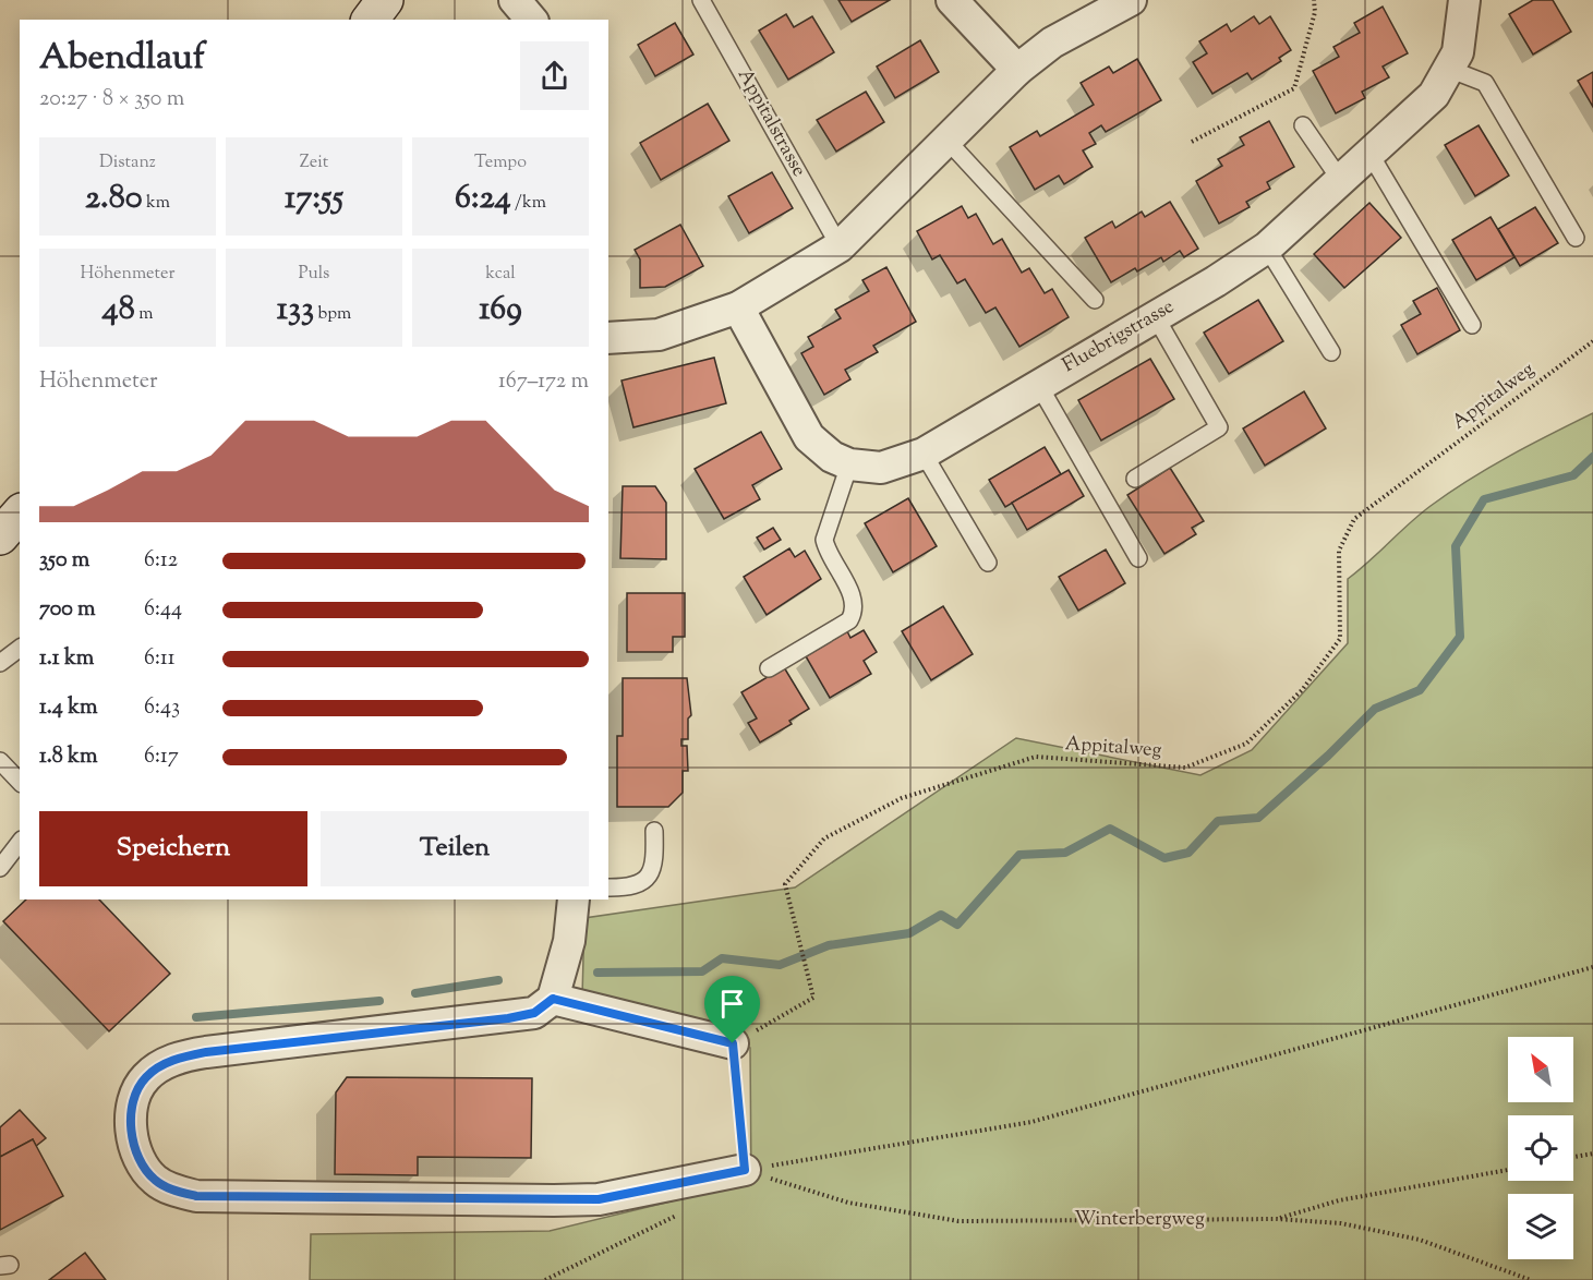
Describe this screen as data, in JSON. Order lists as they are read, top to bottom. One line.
{"streets":{"street":["Fluebrigstrasse"],"lane":["Appitalstrasse"],"path":["Appitalweg","Winterbergweg"]},"north":"top left","page":{"heading":["Abendlauf","20:27 · 8 × 350 m"],"stats":[["Distanz","2.80 km"],["Zeit","17:55"],["Tempo","6:24 /km"],["Höhenmeter","48 m"],["Puls","133 bpm"],["kcal","169"]],"chart":["Höhenmeter","167–172 m"],"list":[{"name":"350 m","note":"6:12"},{"name":"700 m","note":"6:44"},{"name":"1.1 km","note":"6:11"},{"name":"1.4 km","note":"6:43"},{"name":"1.8 km","note":"6:17"}],"buttons":["Speichern","Teilen"]}}
